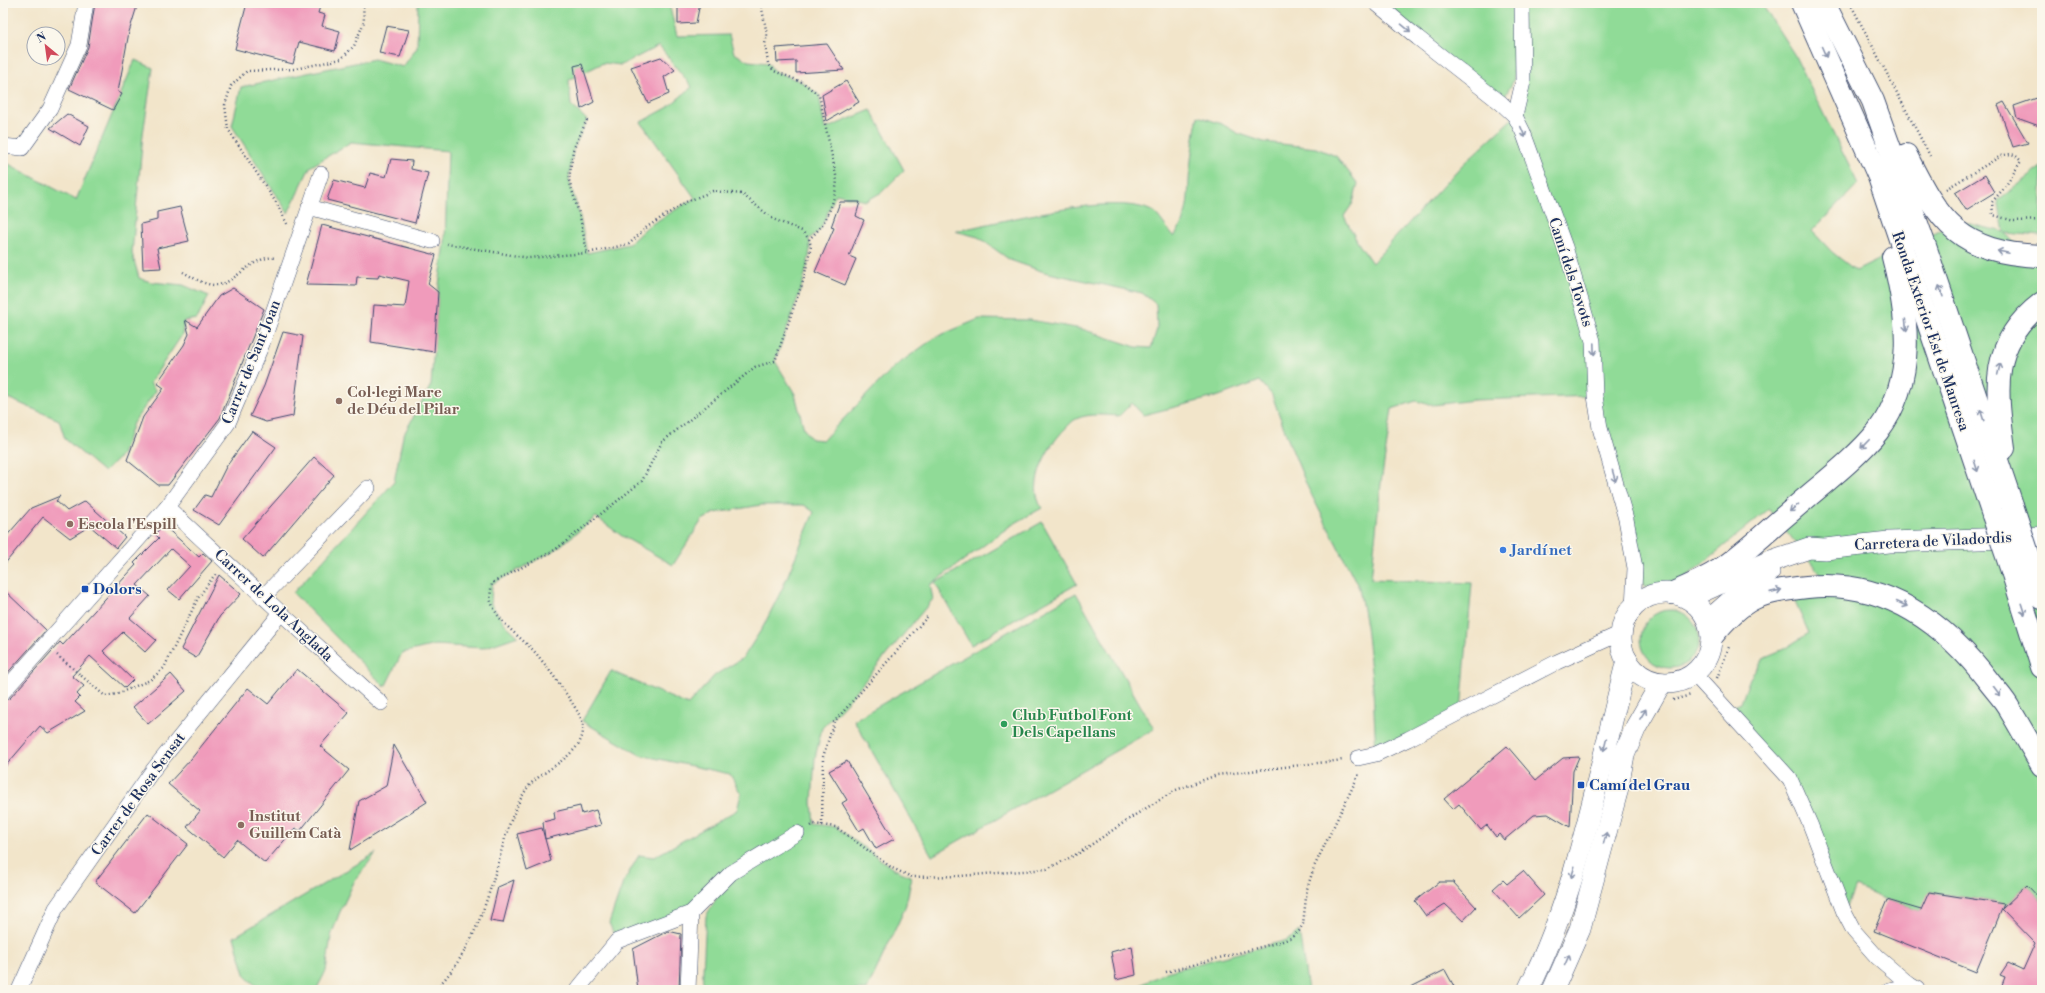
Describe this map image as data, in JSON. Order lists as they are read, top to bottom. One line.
{"streets":{"highway":["Ronda Exterior Est de Manresa"],"street":["Camí dels Tovots","Carrer de Sant Joan","Carretera de Viladordis","Carrer de Lola Anglada","Carrer de Rosa Sensat"]},"crossings":[["Camí dels Tovots","Carretera de Viladordis"],["Carrer de Sant Joan","Carrer de Lola Anglada"],["Carrer de Lola Anglada","Carrer de Rosa Sensat"]],"one_way":["Camí dels Tovots"],"places":{"other":["Col·legi Mare de Déu del Pilar","Escola l'Espill","Jardí net","Club Futbol Font Dels Capellans","Institut Guillem Catà"],"transit":["Dolors","Camí del Grau"]},"north":"top left"}
